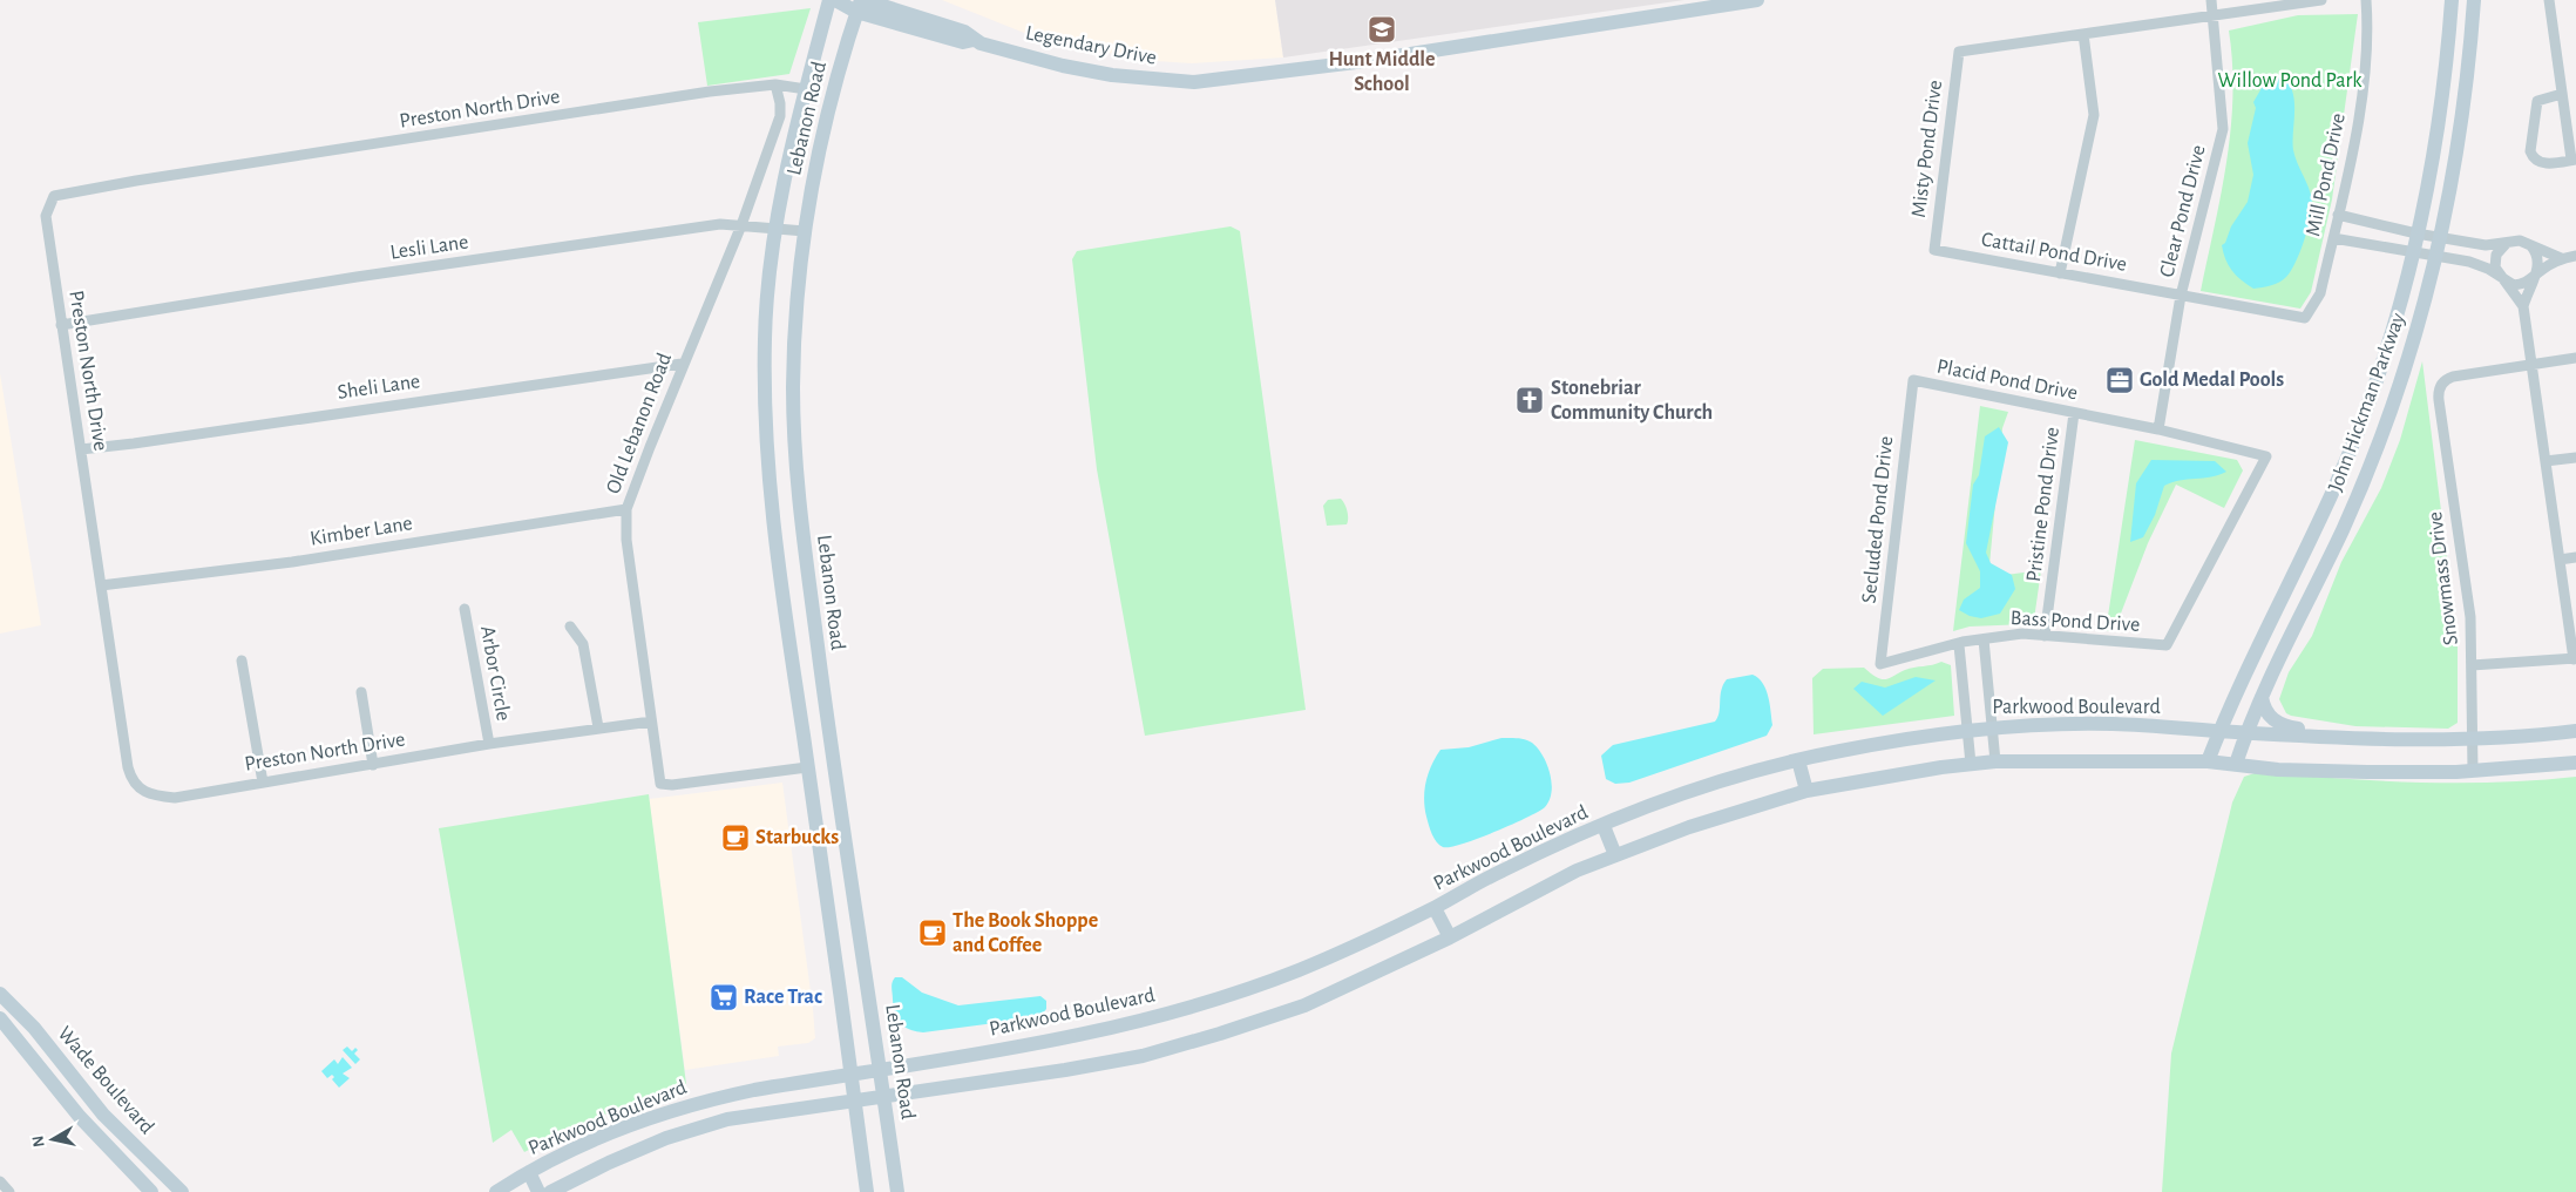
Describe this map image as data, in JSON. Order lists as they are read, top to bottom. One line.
{"streets":{"main road":["Legendary Drive","Lebanon Road","John Hickman Parkway","Parkwood Boulevard","Wade Boulevard"],"street":["Preston North Drive","Misty Pond Drive","Mill Pond Drive","Clear Pond Drive","Lesli Lane","Cattail Pond Drive","Placid Pond Drive","Sheli Lane","Old Lebanon Road","Pristine Pond Drive","Secluded Pond Drive","Kimber Lane","Snowmass Drive","Bass Pond Drive","Arbor Circle"]},"crossings":[["Legendary Drive","Lebanon Road"],["Preston North Drive","Lebanon Road"],["Preston North Drive","Lesli Lane"],["Preston North Drive","Sheli Lane"],["Preston North Drive","Old Lebanon Road"],["Preston North Drive","Kimber Lane"],["Preston North Drive","Arbor Circle"],["Lebanon Road","Lesli Lane"],["Lebanon Road","Old Lebanon Road"],["Lebanon Road","Parkwood Boulevard"],["Misty Pond Drive","Cattail Pond Drive"],["Mill Pond Drive","Cattail Pond Drive"],["Clear Pond Drive","Cattail Pond Drive"],["Clear Pond Drive","Placid Pond Drive"],["Lesli Lane","Old Lebanon Road"],["Placid Pond Drive","Pristine Pond Drive"],["Placid Pond Drive","Secluded Pond Drive"],["Placid Pond Drive","Bass Pond Drive"],["Sheli Lane","Old Lebanon Road"],["John Hickman Parkway","Parkwood Boulevard"],["Old Lebanon Road","Kimber Lane"],["Pristine Pond Drive","Bass Pond Drive"],["Secluded Pond Drive","Bass Pond Drive"],["Snowmass Drive","Parkwood Boulevard"]],"parks":["Willow Pond Park"],"places":{"school or university":["Hunt Middle School"],"office":["Gold Medal Pools"],"church":["Stonebriar Community Church"],"cafe":["Starbucks","The Book Shoppe and Coffee"],"supermarket":["Race Trac"]},"north":"left"}
